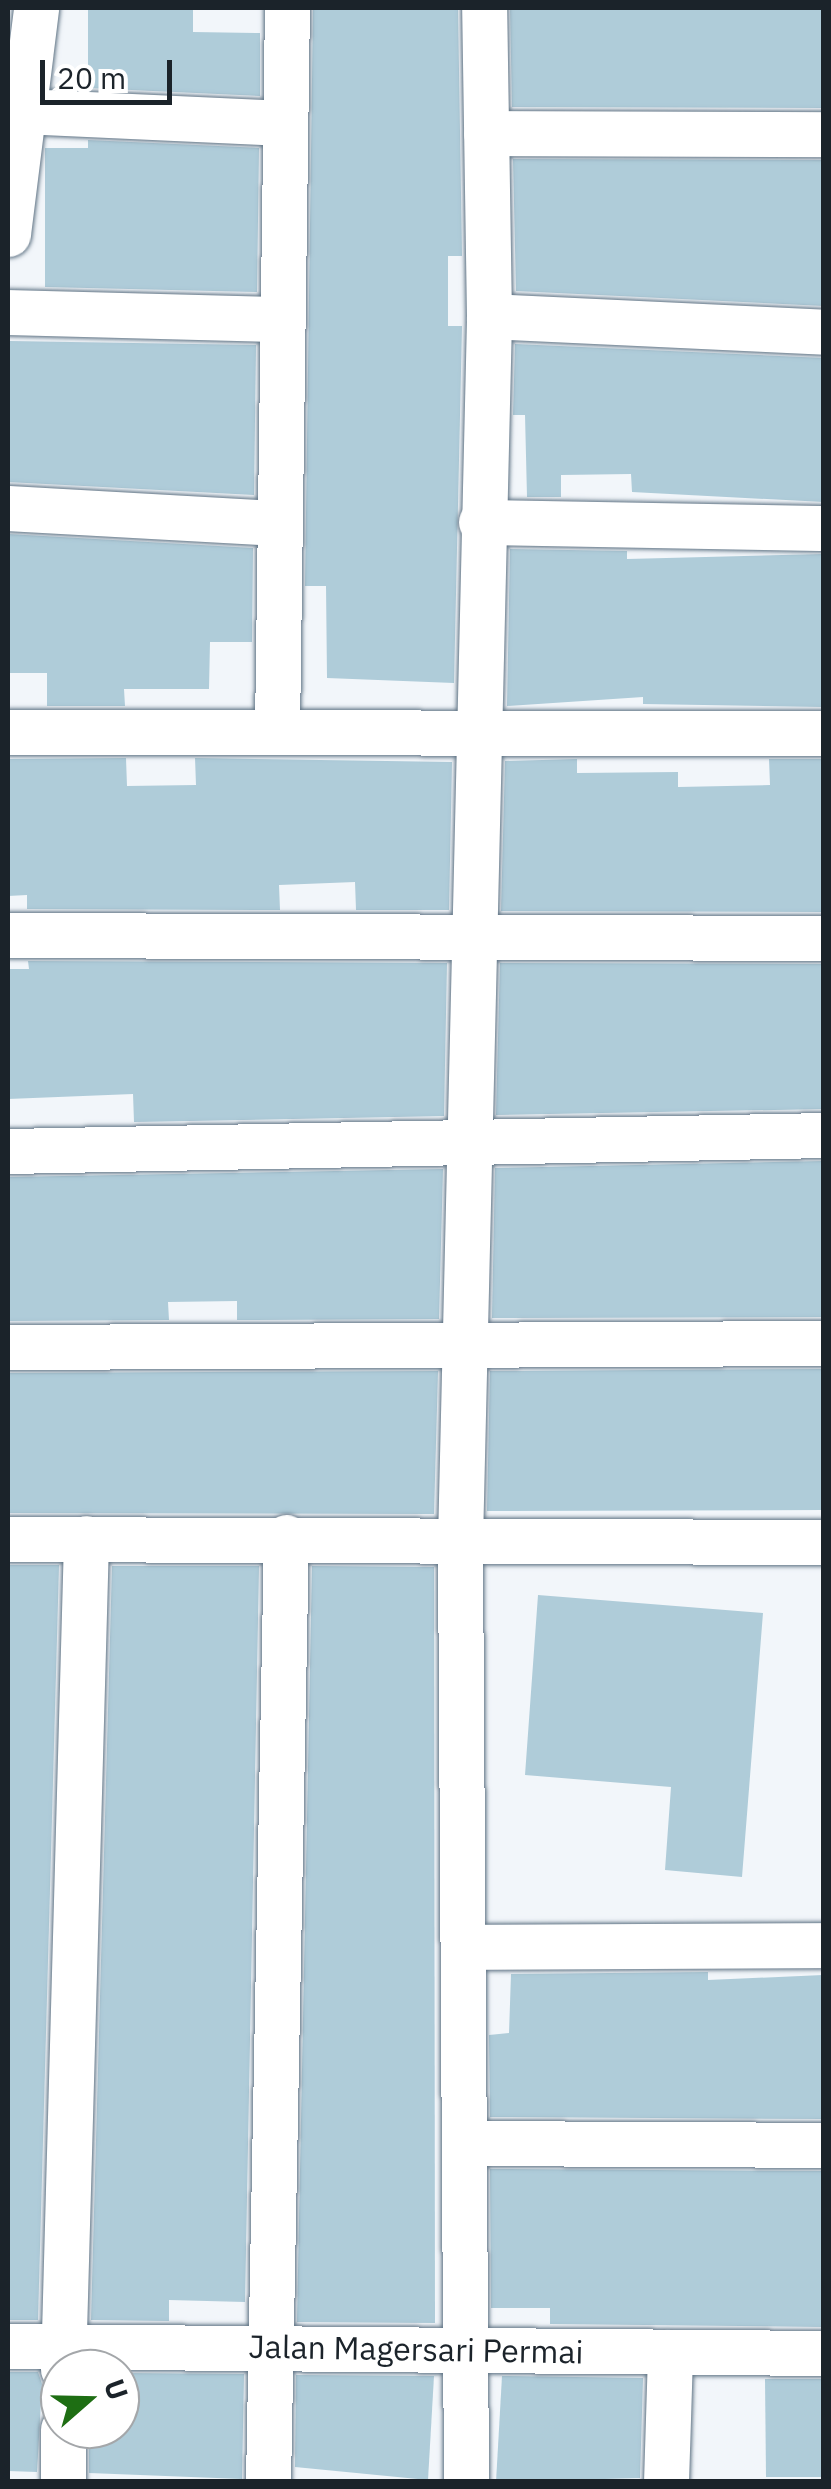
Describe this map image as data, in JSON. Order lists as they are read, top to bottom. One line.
{"streets":{"street":["Jalan Magersari Permai"]},"scale_bar":"20 m","north":"right"}
